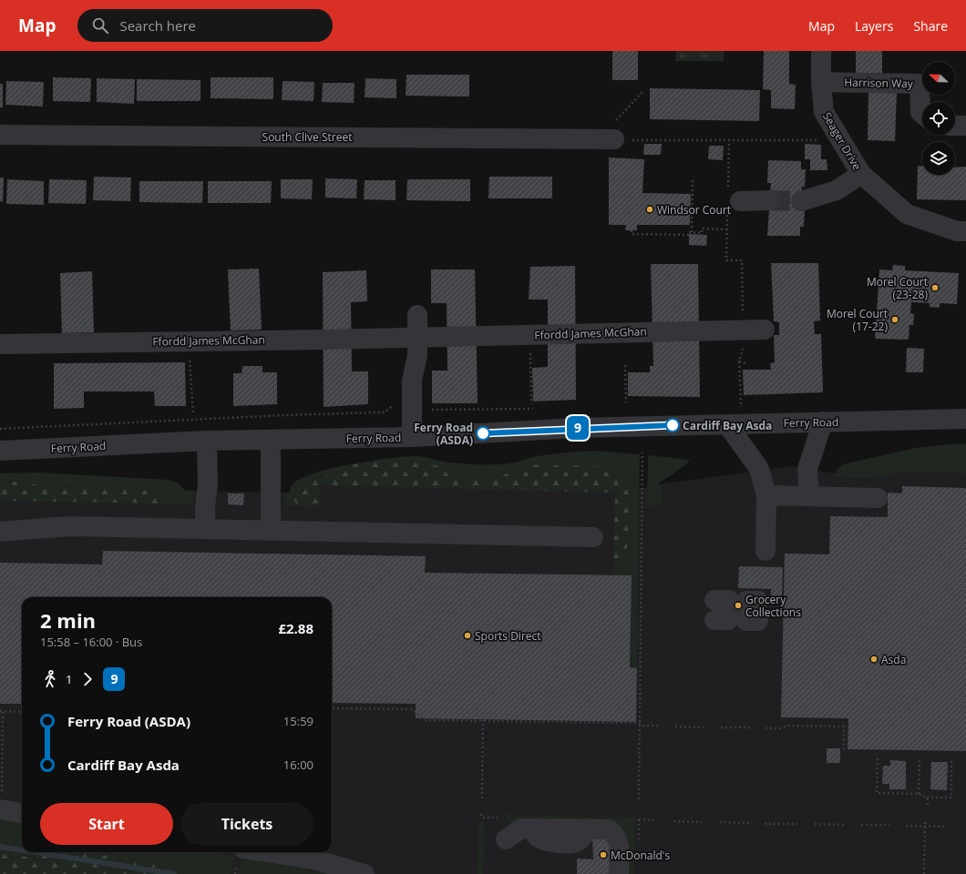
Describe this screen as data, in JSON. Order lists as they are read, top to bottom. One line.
{"streets":{"street":["Harrison Way","South Clive Street","Seager Drive","Ffordd James McGhan","Ferry Road"]},"crossings":[["Harrison Way","Seager Drive"]],"places":["Windsor Court","Morel Court (23-28)","Morel Court (17-22)","Cardiff Bay Asda","Ferry Road (ASDA)","Grocery Collections","Sports Direct","Asda","McDonald's"],"lines":["bus line 9"],"north":"left","page":{"header":"Map","search":"Search here","nav":["Map","Layers","Share"],"on_map":"9","heading":["2 min","15:58 – 16:00 · Bus","£2.88"],"legs":["1","9"],"list":[{"name":"Ferry Road (ASDA)","value":"15:59"},{"name":"Cardiff Bay Asda","value":"16:00"}],"buttons":["Start","Tickets"]}}
